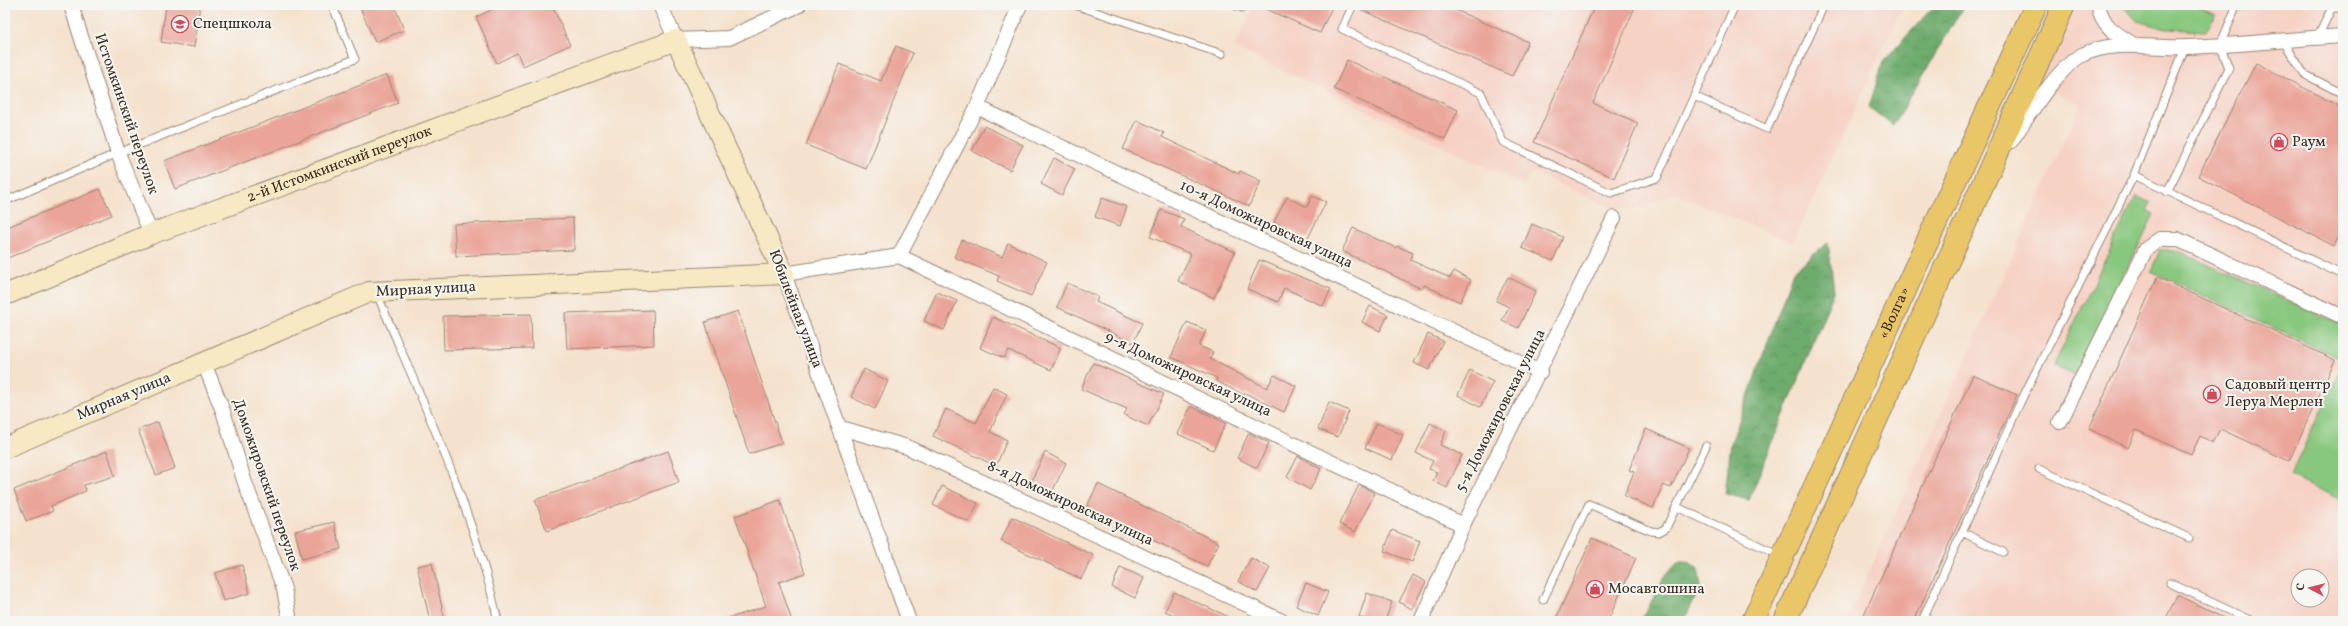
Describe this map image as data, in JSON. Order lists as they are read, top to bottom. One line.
{"streets":{"highway":["«Волга»"],"street":["Истомкинский переулок","2-й Истомкинский переулок","10-я Доможировская улица","Мирная улица","Юбилейная улица","9-я Доможировская улица","5-я Доможировская улица","Доможировский переулок","8-я Доможировская улица"]},"crossings":[["Истомкинский переулок","2-й Истомкинский переулок"],["2-й Истомкинский переулок","Юбилейная улица"],["10-я Доможировская улица","5-я Доможировская улица"],["Мирная улица","Юбилейная улица"],["Мирная улица","Доможировский переулок"],["Юбилейная улица","8-я Доможировская улица"],["9-я Доможировская улица","5-я Доможировская улица"]],"places":{"school or university":["Спецшкола"],"shop":["Раум","Садовый центр Леруа Мерлен","Мосавтошина"]},"north":"left"}
